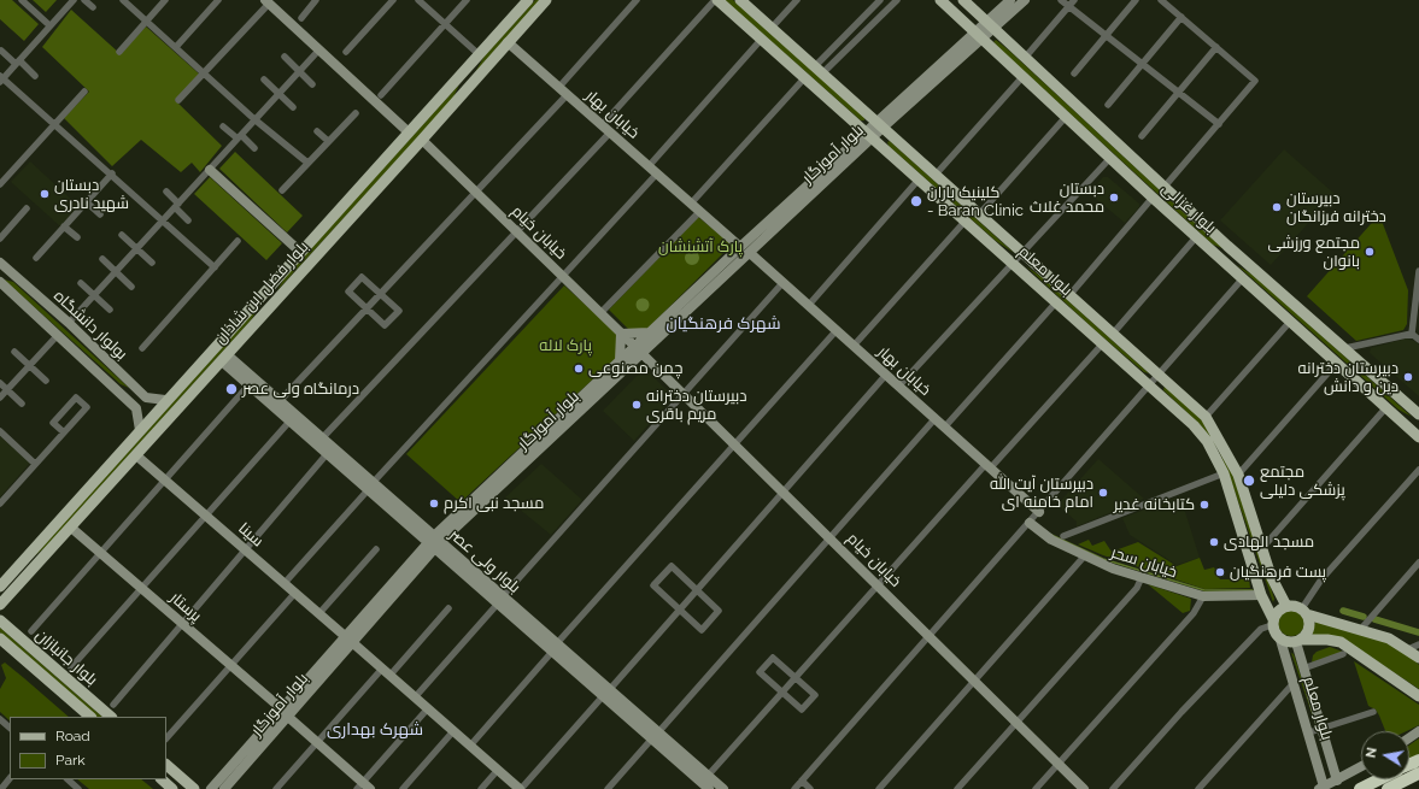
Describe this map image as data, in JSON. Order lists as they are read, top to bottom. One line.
{"streets":{"main road":["خیابان بهار","بلوار آموزگار","بلوار غزالی","خیابان خیام","بلوار معلم","بلوار فضل ابن شاذان","بولوار دانشگاه","سینا","بلوار ولی عصر","خیابان سحر","پرستار","بلوار جانبازان"]},"crossings":[["خیابان بهار","بلوار آموزگار"],["خیابان بهار","بلوار فضل ابن شاذان"],["بلوار آموزگار","بلوار غزالی"],["بلوار آموزگار","خیابان خیام"],["بلوار آموزگار","بلوار معلم"],["بلوار آموزگار","سینا"],["بلوار آموزگار","بلوار ولی عصر"],["بلوار آموزگار","پرستار"],["خیابان خیام","بلوار فضل ابن شاذان"],["بلوار معلم","خیابان سحر"],["بلوار فضل ابن شاذان","بولوار دانشگاه"],["بلوار فضل ابن شاذان","سینا"],["بلوار فضل ابن شاذان","بلوار ولی عصر"],["بلوار فضل ابن شاذان","پرستار"]],"districts":["شهرک فرهنگیان","شهرک بهداری"],"parks":["پارک آتشنشان","پارک لاله"],"places":["دبستان شهید نادری","دبستان محمد غلاث","کلینیک باران - Baran Clinic","دبیرستان دخترانه فرزانگان","مجتمع ورزشی بانوان","چمن مصنوعی","دبیرستان دخترانه دین و دانش","درمانگاه ولی عصر","دبیرستان دخترانه مریم باقری","مجتمع پزشکی دلیلی","دبیرستان آیت الله امام خامنه ای","مسجد نبی اکرم","کتابخانه غدیر","مسجد الهادی","پست فرهنگیان"],"legend":["Road","Park"],"north":"left"}
